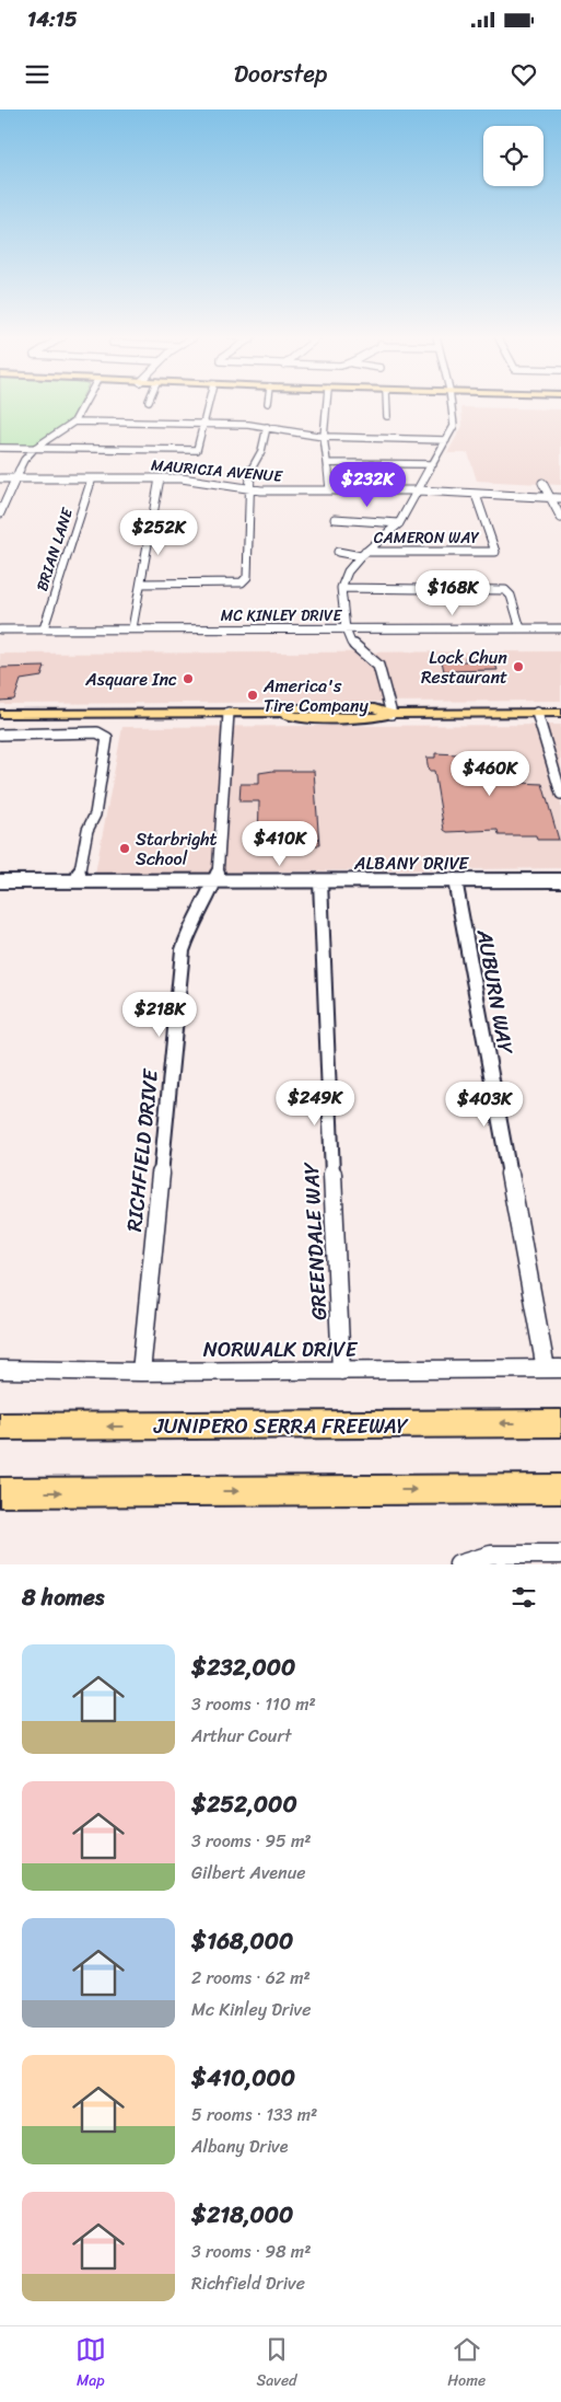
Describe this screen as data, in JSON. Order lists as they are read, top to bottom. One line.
{"streets":{"highway":["JUNIPERO SERRA FREEWAY"],"street":["MAURICIA AVENUE","CAMERON WAY","BRIAN LANE","MC KINLEY DRIVE","ALBANY DRIVE","AUBURN WAY","RICHFIELD DRIVE","GREENDALE WAY","NORWALK DRIVE"]},"crossings":[["MAURICIA AVENUE","CAMERON WAY"],["MAURICIA AVENUE","BRIAN LANE"],["BRIAN LANE","MC KINLEY DRIVE"],["ALBANY DRIVE","AUBURN WAY"],["ALBANY DRIVE","RICHFIELD DRIVE"],["ALBANY DRIVE","GREENDALE WAY"],["AUBURN WAY","NORWALK DRIVE"],["RICHFIELD DRIVE","NORWALK DRIVE"],["GREENDALE WAY","NORWALK DRIVE"]],"places":["Lock Chun Restaurant","Asquare Inc","America's Tire Company","Starbright School"],"page":{"status":"14:15","header":"Doorstep","price":["$232K","$252K","$168K","$460K","$410K","$218K","$249K","$403K"],"heading":"8 homes","list":[{"name":"$232,000","note":"3 rooms · 110 m² · Arthur Court"},{"name":"$252,000","note":"3 rooms · 95 m² · Gilbert Avenue"},{"name":"$168,000","note":"2 rooms · 62 m² · Mc Kinley Drive"},{"name":"$410,000","note":"5 rooms · 133 m² · Albany Drive"},{"name":"$218,000","note":"3 rooms · 98 m² · Richfield Drive"}],"tabs":["Map","Saved","Home"]}}
